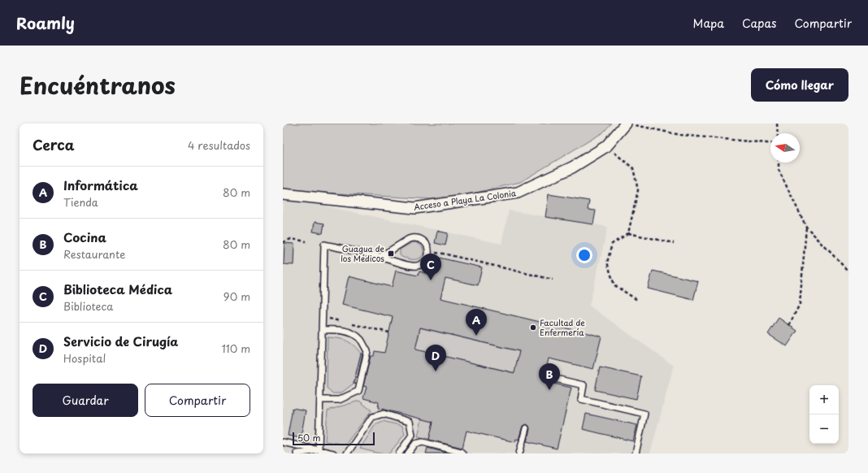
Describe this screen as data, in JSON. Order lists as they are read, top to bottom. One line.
{"streets":{"street":["Acceso a Playa La Colonia"]},"places":{"transit":["Guagua de los Médicos"],"other":["Facultad de Enfermería"]},"scale_bar":"50 m","north":"left","page":{"header":"Roamly","nav":["Mapa","Capas","Compartir"],"title":"Encuéntranos","buttons":["Cómo llegar",["Guardar","Compartir"]],"heading":["Cerca","4 resultados"],"list":[{"mark":"A","name":"Informática","note":"Tienda","value":"80 m"},{"mark":"B","name":"Cocina","note":"Restaurante","value":"80 m"},{"mark":"C","name":"Biblioteca Médica","note":"Biblioteca","value":"90 m"},{"mark":"D","name":"Servicio de Cirugía","note":"Hospital","value":"110 m"}],"pins":["C","A","D","B"],"map_buttons":["+","−"],"scale":"50 m"}}
